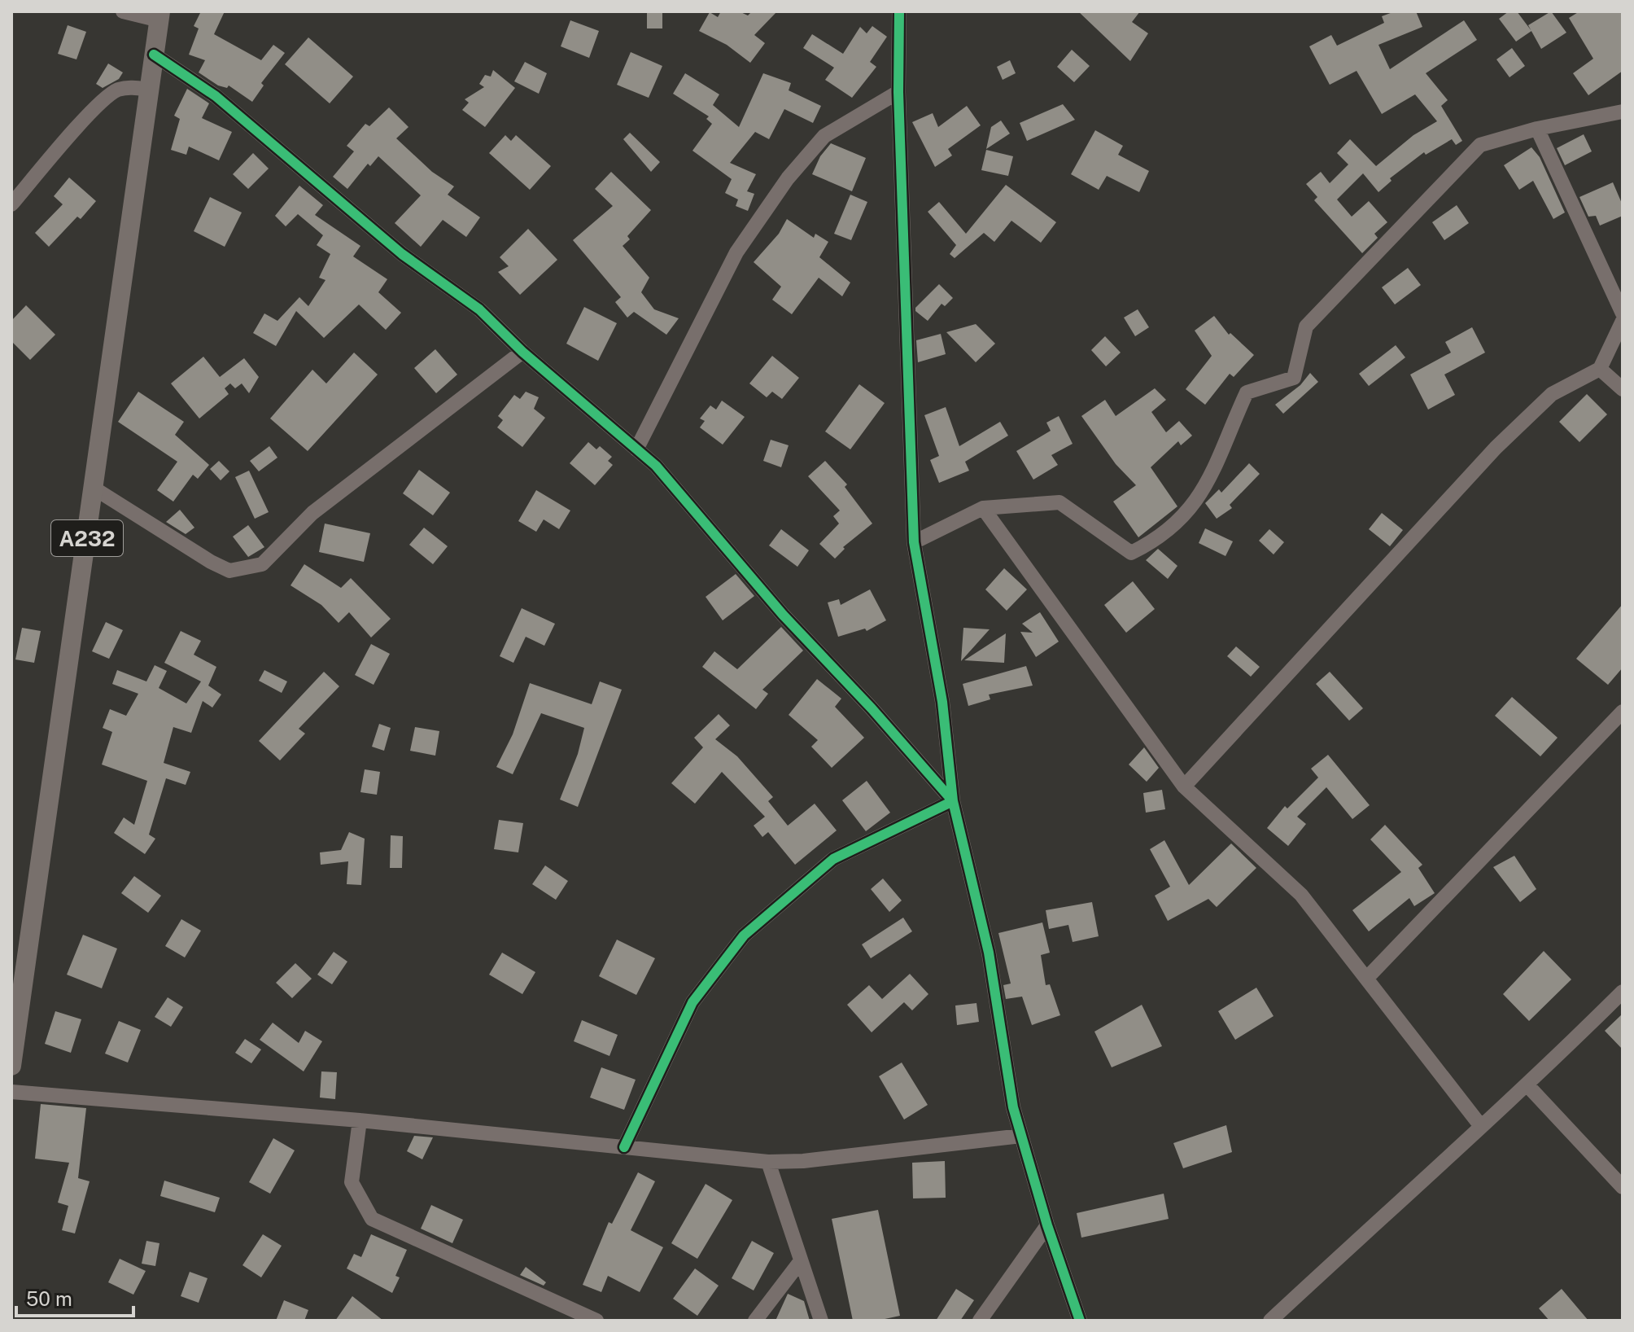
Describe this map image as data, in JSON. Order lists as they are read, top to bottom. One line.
{"streets":{"main road":["A232"]},"scale_bar":"50 m"}
